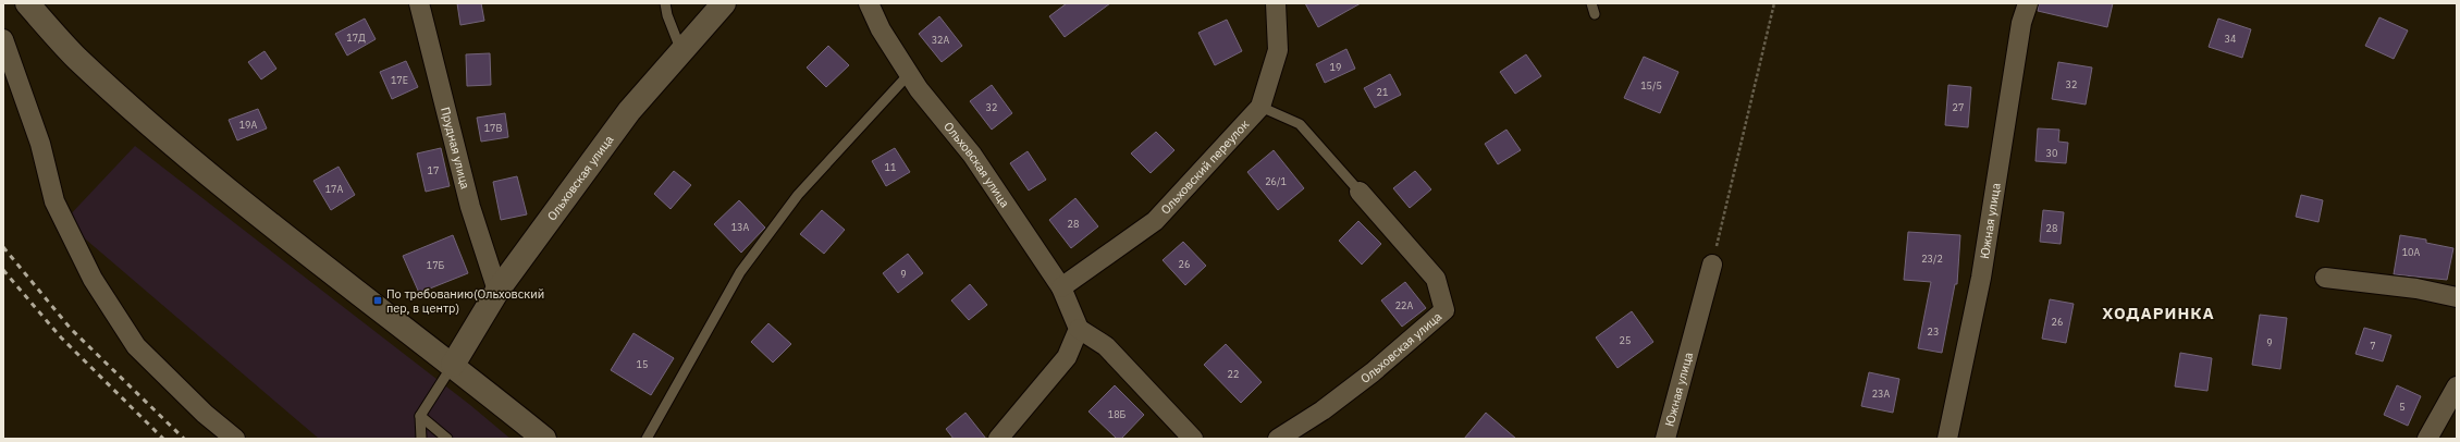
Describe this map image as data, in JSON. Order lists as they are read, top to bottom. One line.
{"streets":{"street":["Прудная улица","Ольховская улица","Ольховский переулок","Южная улица"]},"crossings":[["Прудная улица","Ольховская улица"],["Ольховская улица","Ольховский переулок"]],"districts":["ХОДАРИНКА"],"places":{"transit":["По требованию(Ольховский пер, в центр)"]},"house_numbers":["17Д","34","32А","19","17Е","32","15/5","21","32","27","19А","17В","30","11","17","26/1","17А","28","13А","28","10А","23/2","26","17Б","9","22А","26","23","25","9","7","15","22","23А","5","18Б"]}
